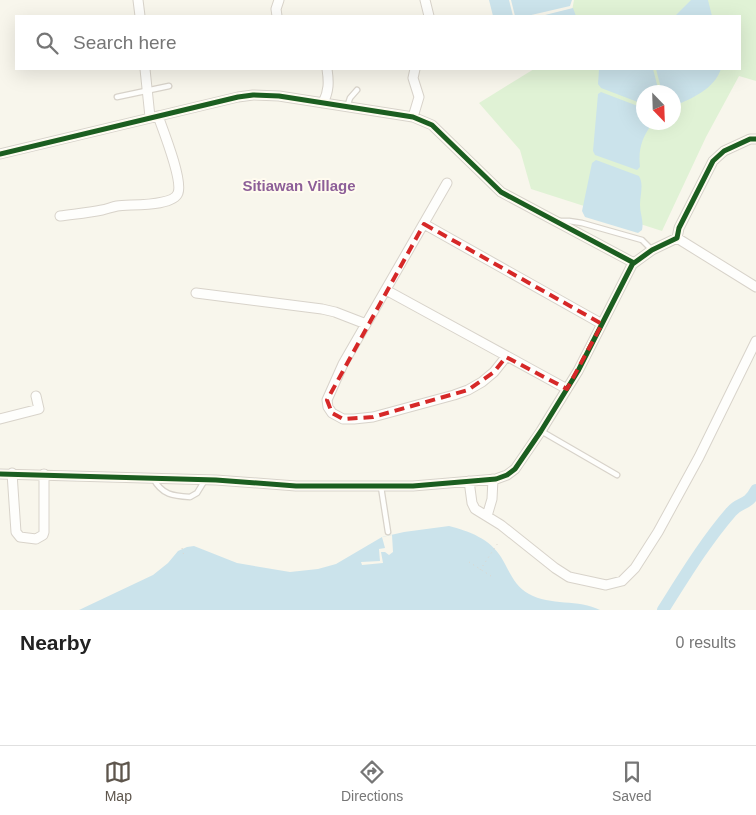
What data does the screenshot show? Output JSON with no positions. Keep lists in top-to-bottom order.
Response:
{
  "districts": ["Sitiawan Village"],
  "north": "bottom right",
  "page": {
    "search": "Search here",
    "heading": ["Nearby", "0 results"],
    "nav": ["Map", "Directions", "Saved"]
  }
}
